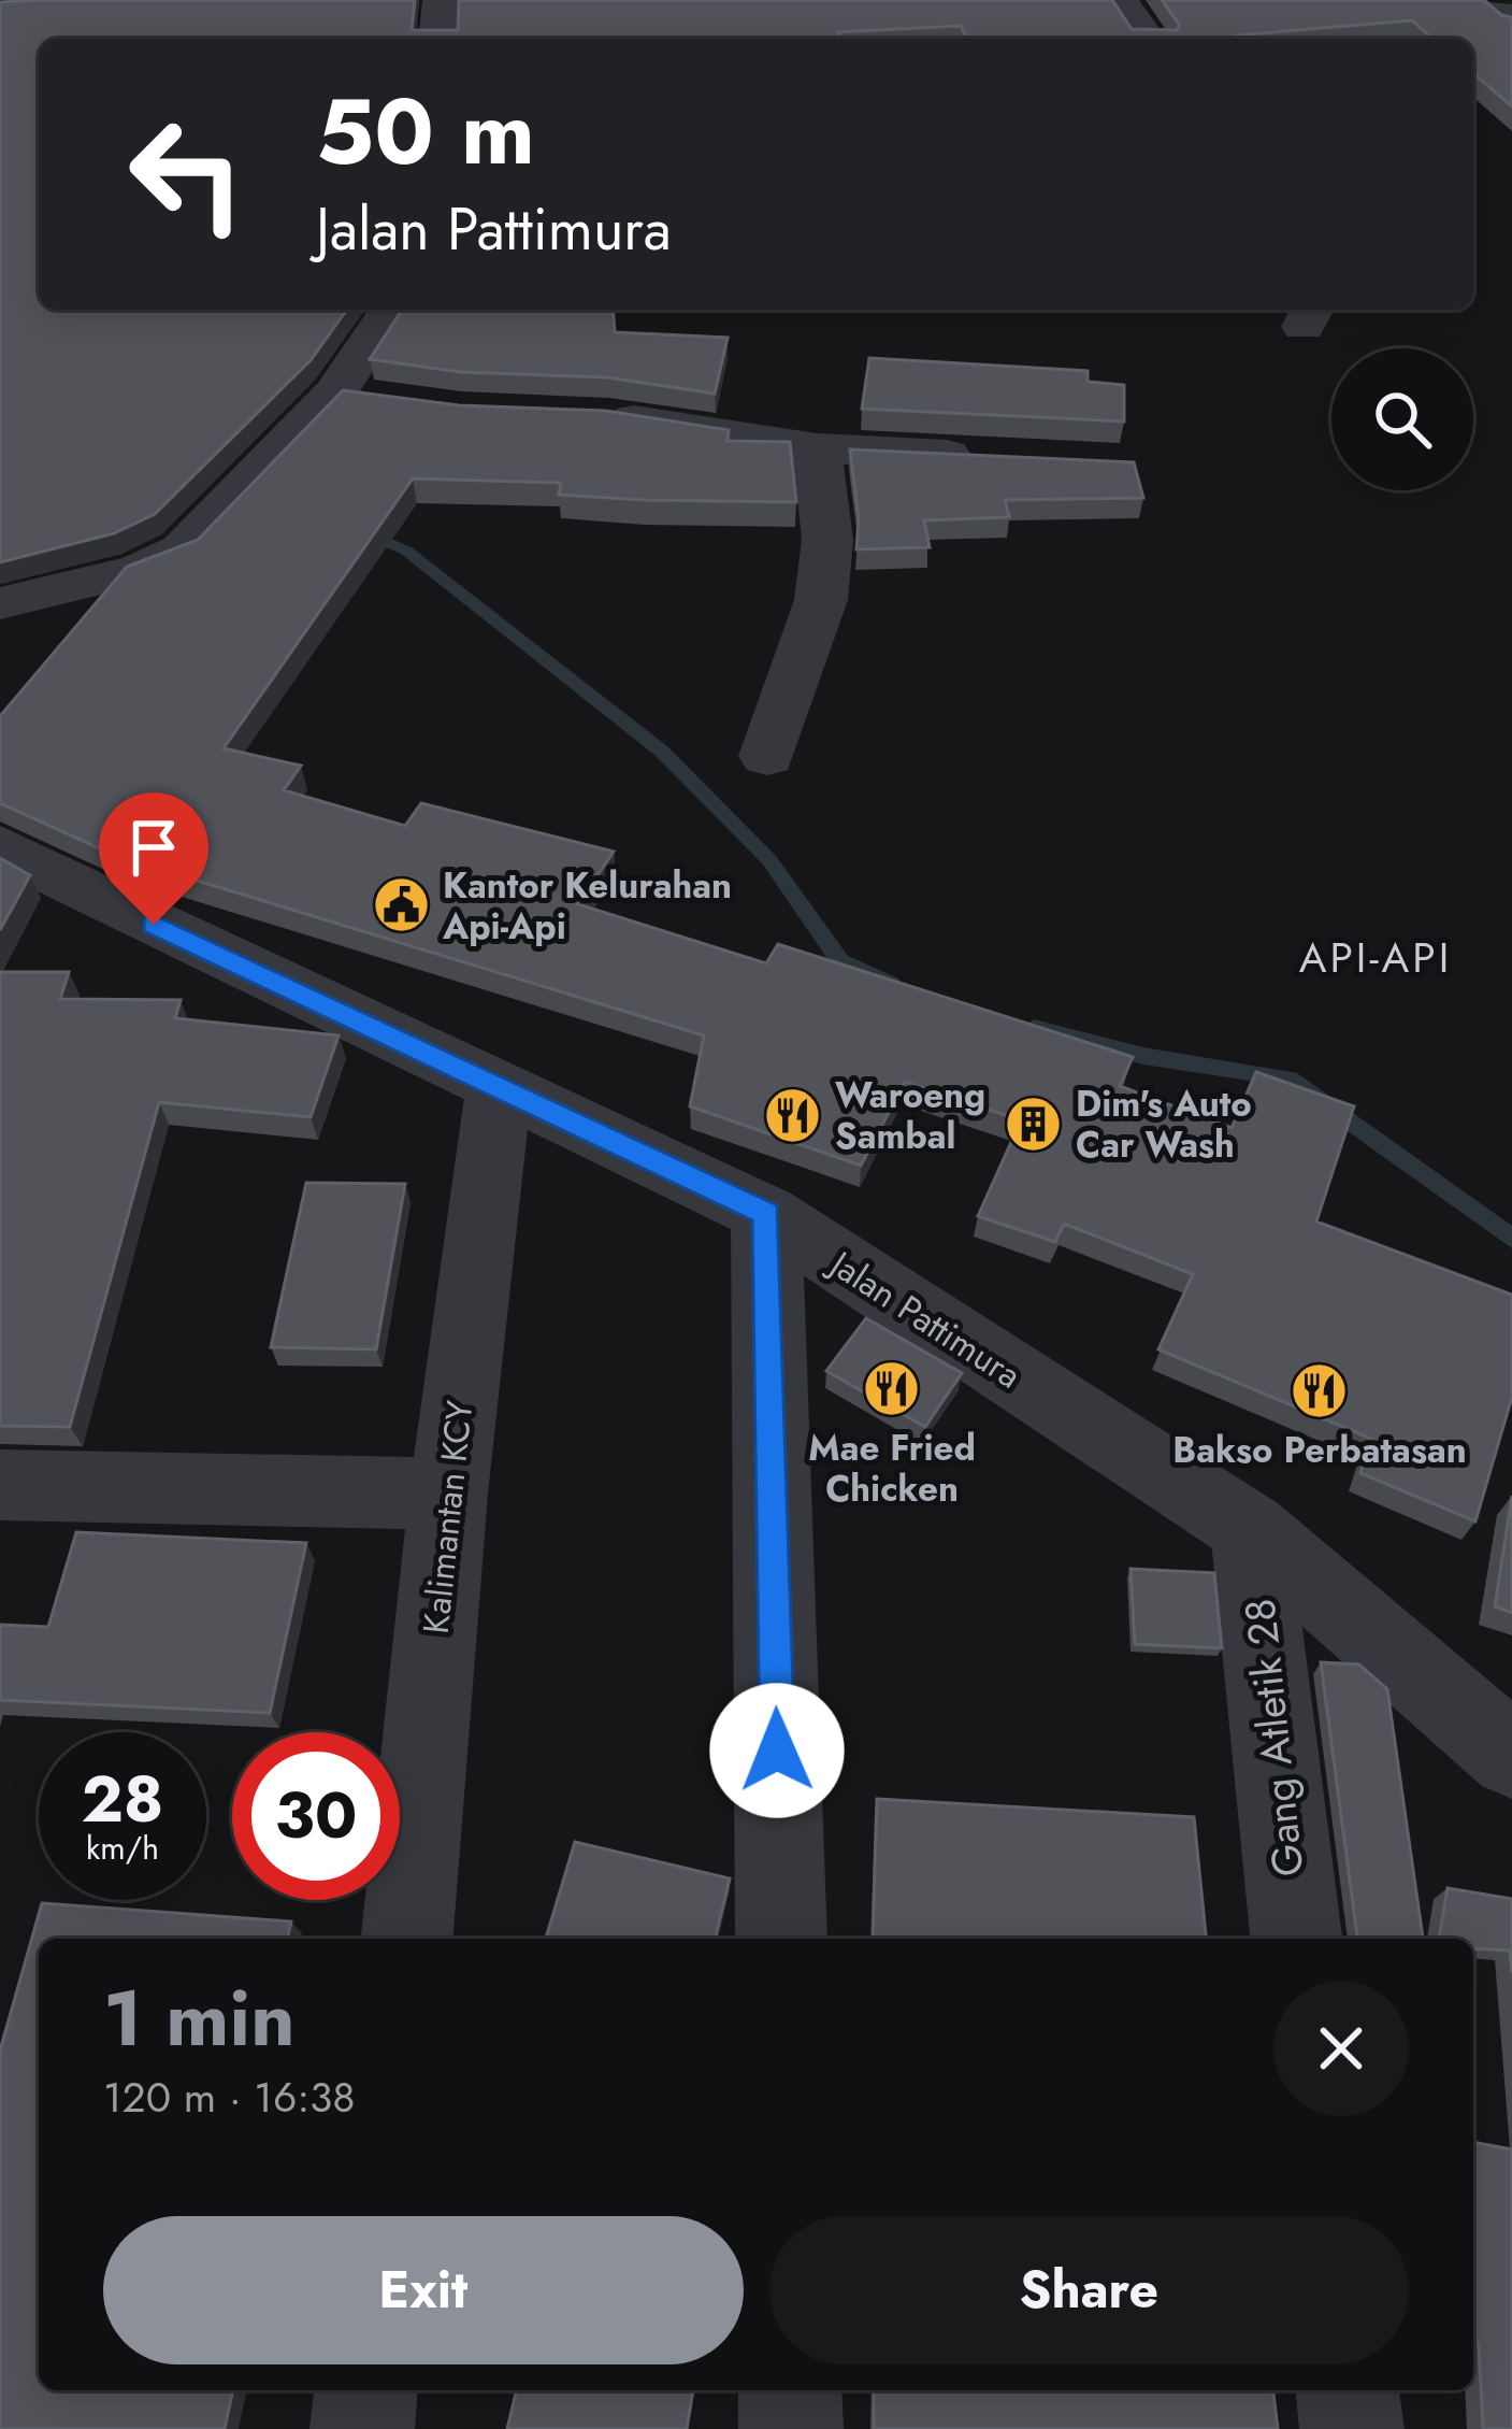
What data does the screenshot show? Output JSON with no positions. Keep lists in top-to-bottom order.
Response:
{
  "streets": {
    "street": ["Jalan Pattimura", "Kalimantan KCY", "Gang Atletik 28"]
  },
  "crossings": [
    ["Jalan Pattimura", "Kalimantan KCY"],
    ["Jalan Pattimura", "Gang Atletik 28"]
  ],
  "districts": ["API-API"],
  "places": {
    "public building": ["Kantor Kelurahan Api-Api"],
    "restaurant": ["Waroeng Sambal", "Mae Fried Chicken", "Bakso Perbatasan"],
    "building": ["Dim's Auto Car Wash"]
  },
  "page": {
    "turn": ["50 m", "Jalan Pattimura"],
    "speed": "28 km/h",
    "limit": "30",
    "heading": ["1 min", "120 m · 16:38"],
    "buttons": ["Exit", "Share"]
  }
}
